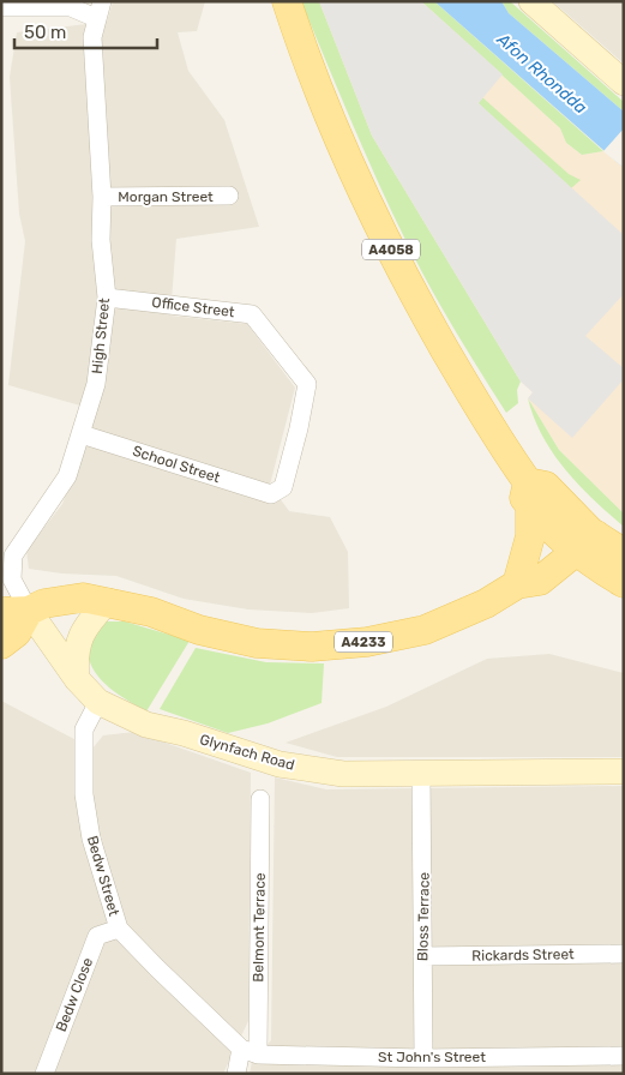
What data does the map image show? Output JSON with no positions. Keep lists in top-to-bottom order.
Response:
{
  "streets": {
    "main road": ["A4058", "A4233"],
    "street": [
      "Morgan Street",
      "Office Street",
      "High Street",
      "School Street",
      "Glynfach Road",
      "Bedw Street",
      "Bloss Terrace",
      "Belmont Terrace",
      "Rickards Street",
      "Bedw Close",
      "St John's Street"
    ]
  },
  "crossings": [
    ["Morgan Street", "High Street"],
    ["A4058", "A4233"],
    ["Office Street", "High Street"],
    ["Office Street", "School Street"],
    ["High Street", "School Street"],
    ["High Street", "A4233"],
    ["High Street", "Glynfach Road"],
    ["A4233", "Glynfach Road"],
    ["Glynfach Road", "Bedw Street"],
    ["Glynfach Road", "Bloss Terrace"],
    ["Bedw Street", "Belmont Terrace"],
    ["Bedw Street", "Bedw Close"],
    ["Bedw Street", "St John's Street"],
    ["Bloss Terrace", "Rickards Street"],
    ["Bloss Terrace", "St John's Street"],
    ["Belmont Terrace", "St John's Street"]
  ],
  "water": ["Afon Rhondda"],
  "scale_bar": "50 m"
}
